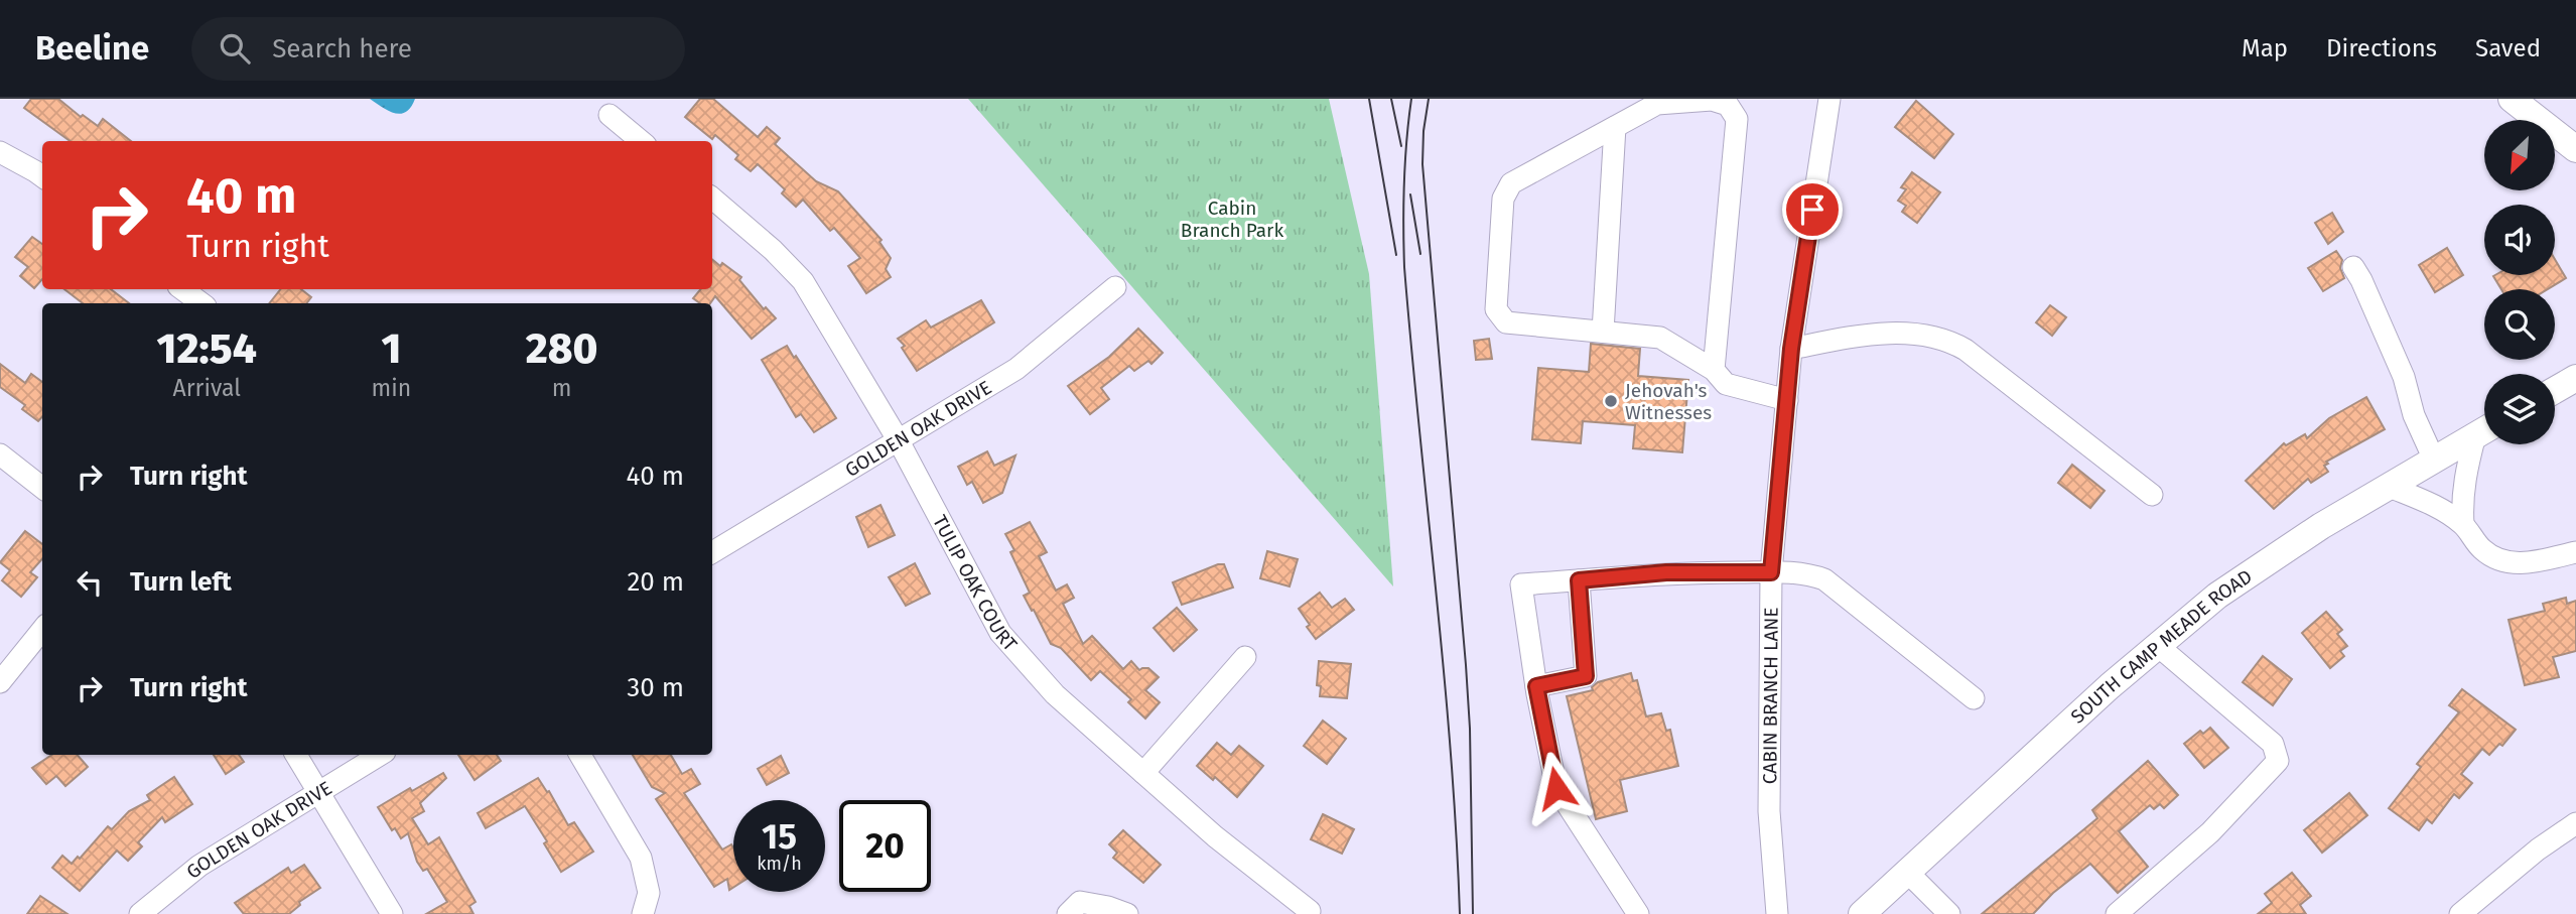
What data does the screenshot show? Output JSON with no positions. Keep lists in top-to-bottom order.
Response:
{
  "streets": {
    "main road": ["SOUTH CAMP MEADE ROAD"],
    "street": ["GOLDEN OAK DRIVE", "TULIP OAK COURT", "CABIN BRANCH LANE"]
  },
  "crossings": [
    ["GOLDEN OAK DRIVE", "TULIP OAK COURT"]
  ],
  "parks": ["Cabin Branch Park"],
  "places": ["Jehovah's Witnesses"],
  "north": "bottom left",
  "page": {
    "header": "Beeline",
    "search": "Search here",
    "nav": ["Map", "Directions", "Saved"],
    "turn": ["40 m", "Turn right"],
    "eta": [
      "12:54",
      "Arrival",
      "1",
      "min",
      "280",
      "m"
    ],
    "list": [
      {
        "name": "Turn right",
        "value": "40 m"
      },
      {
        "name": "Turn left",
        "value": "20 m"
      },
      {
        "name": "Turn right",
        "value": "30 m"
      }
    ],
    "speed": "15 km/h",
    "limit": "20"
  }
}
